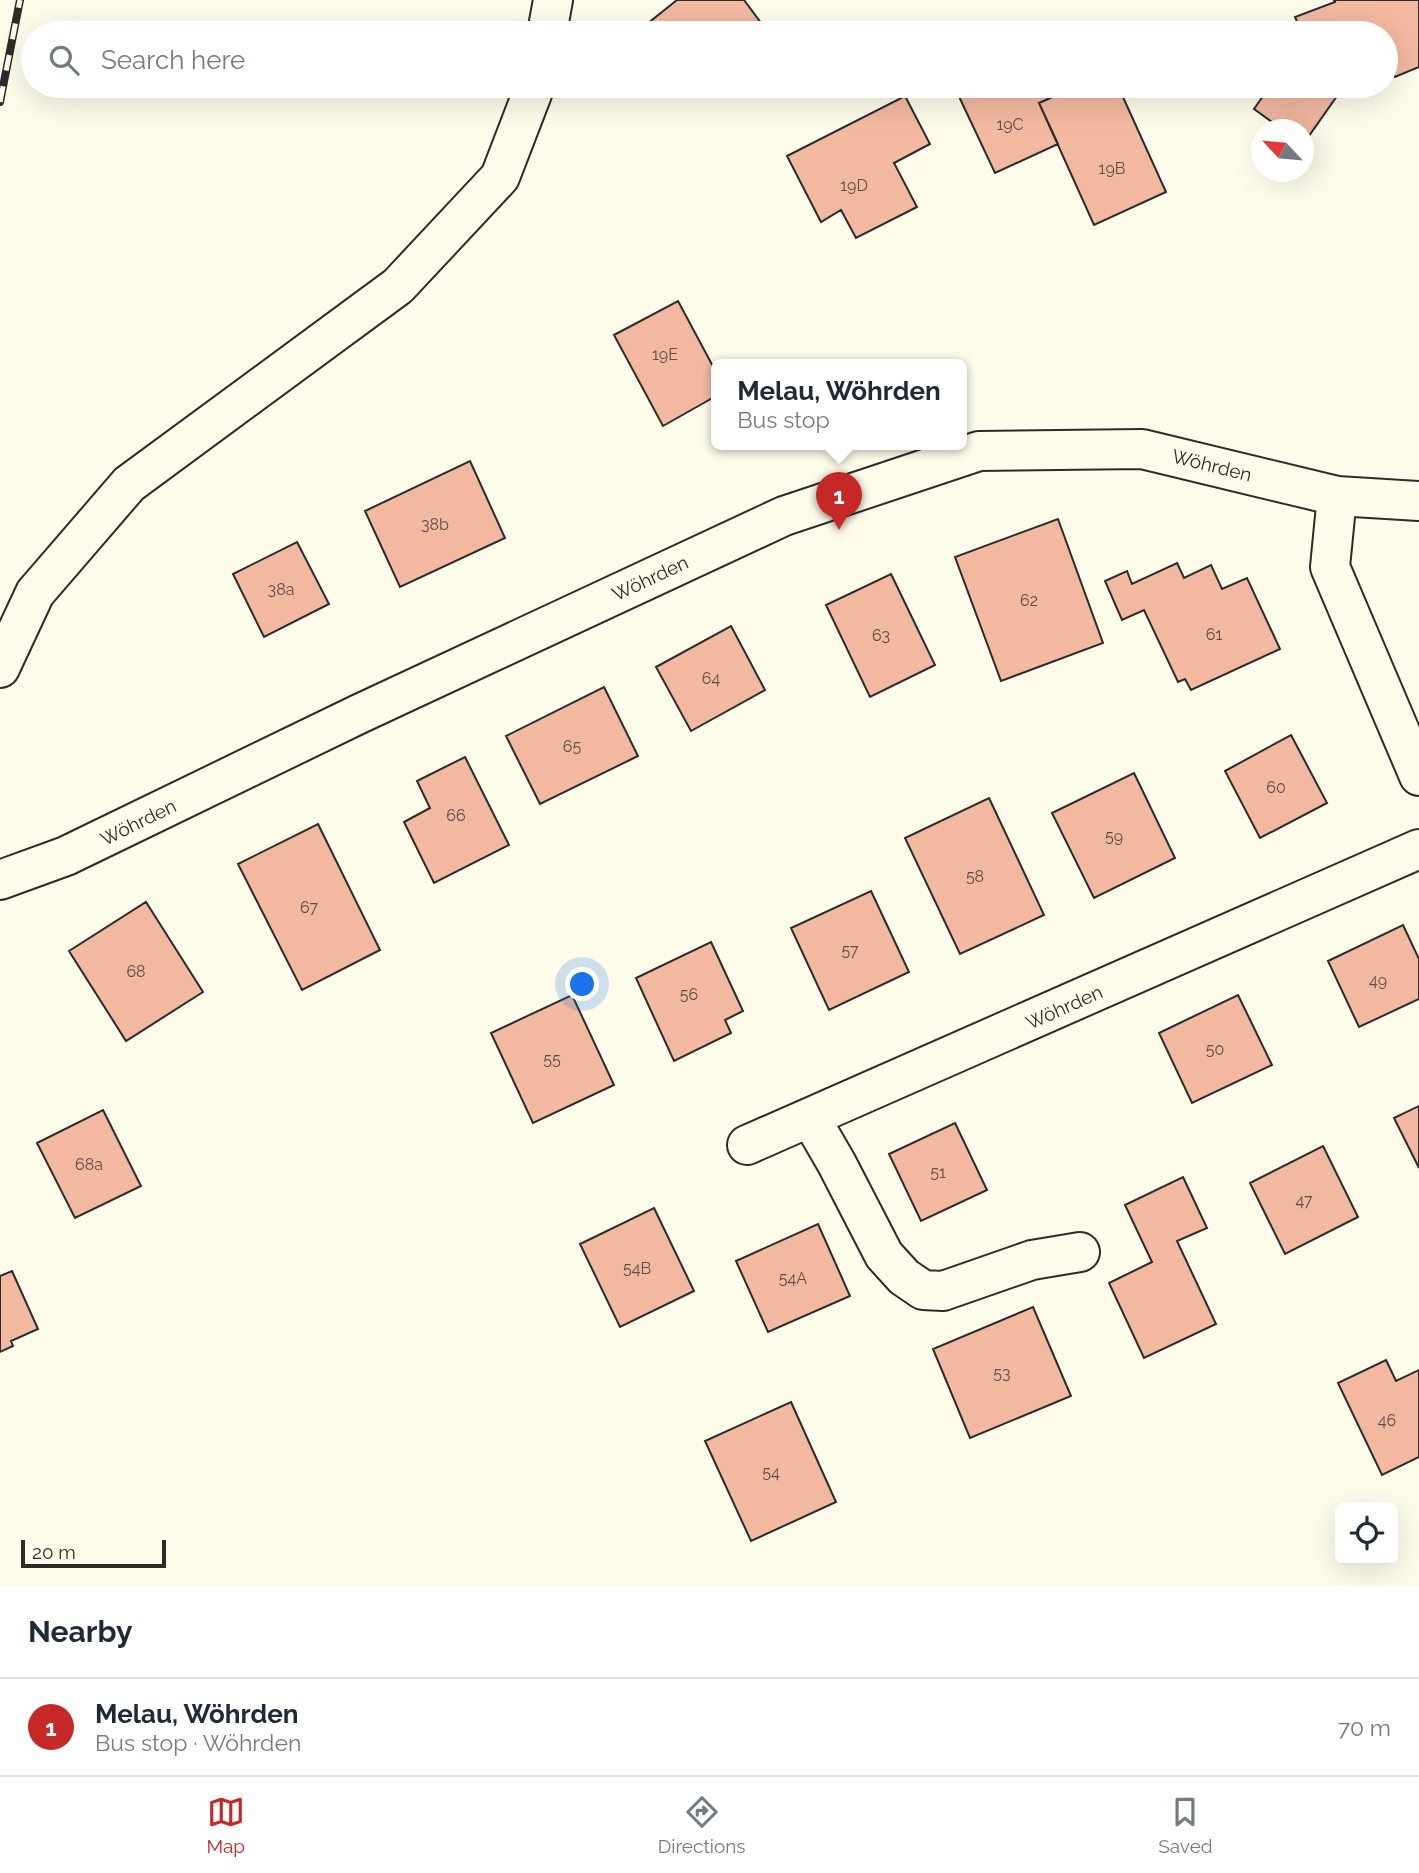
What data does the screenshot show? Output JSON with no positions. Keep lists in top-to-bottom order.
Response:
{
  "streets": {
    "street": ["Wöhrden"]
  },
  "house_numbers": [
    "19C",
    "19B",
    "19D",
    "19E",
    "38b",
    "38a",
    "62",
    "61",
    "63",
    "64",
    "65",
    "60",
    "66",
    "59",
    "58",
    "67",
    "57",
    "68",
    "49",
    "56",
    "50",
    "55",
    "68a",
    "51",
    "47",
    "54B",
    "54A",
    "53",
    "46",
    "54"
  ],
  "scale_bar": "20 m",
  "north": "top left",
  "page": {
    "search": "Search here",
    "popup": ["Melau, Wöhrden", "Bus stop"],
    "pins": "1",
    "scale": "20 m",
    "heading": "Nearby",
    "list": [
      {
        "mark": "1",
        "name": "Melau, Wöhrden",
        "note": "Bus stop · Wöhrden",
        "value": "70 m"
      }
    ],
    "nav": ["Map", "Directions", "Saved"]
  }
}
